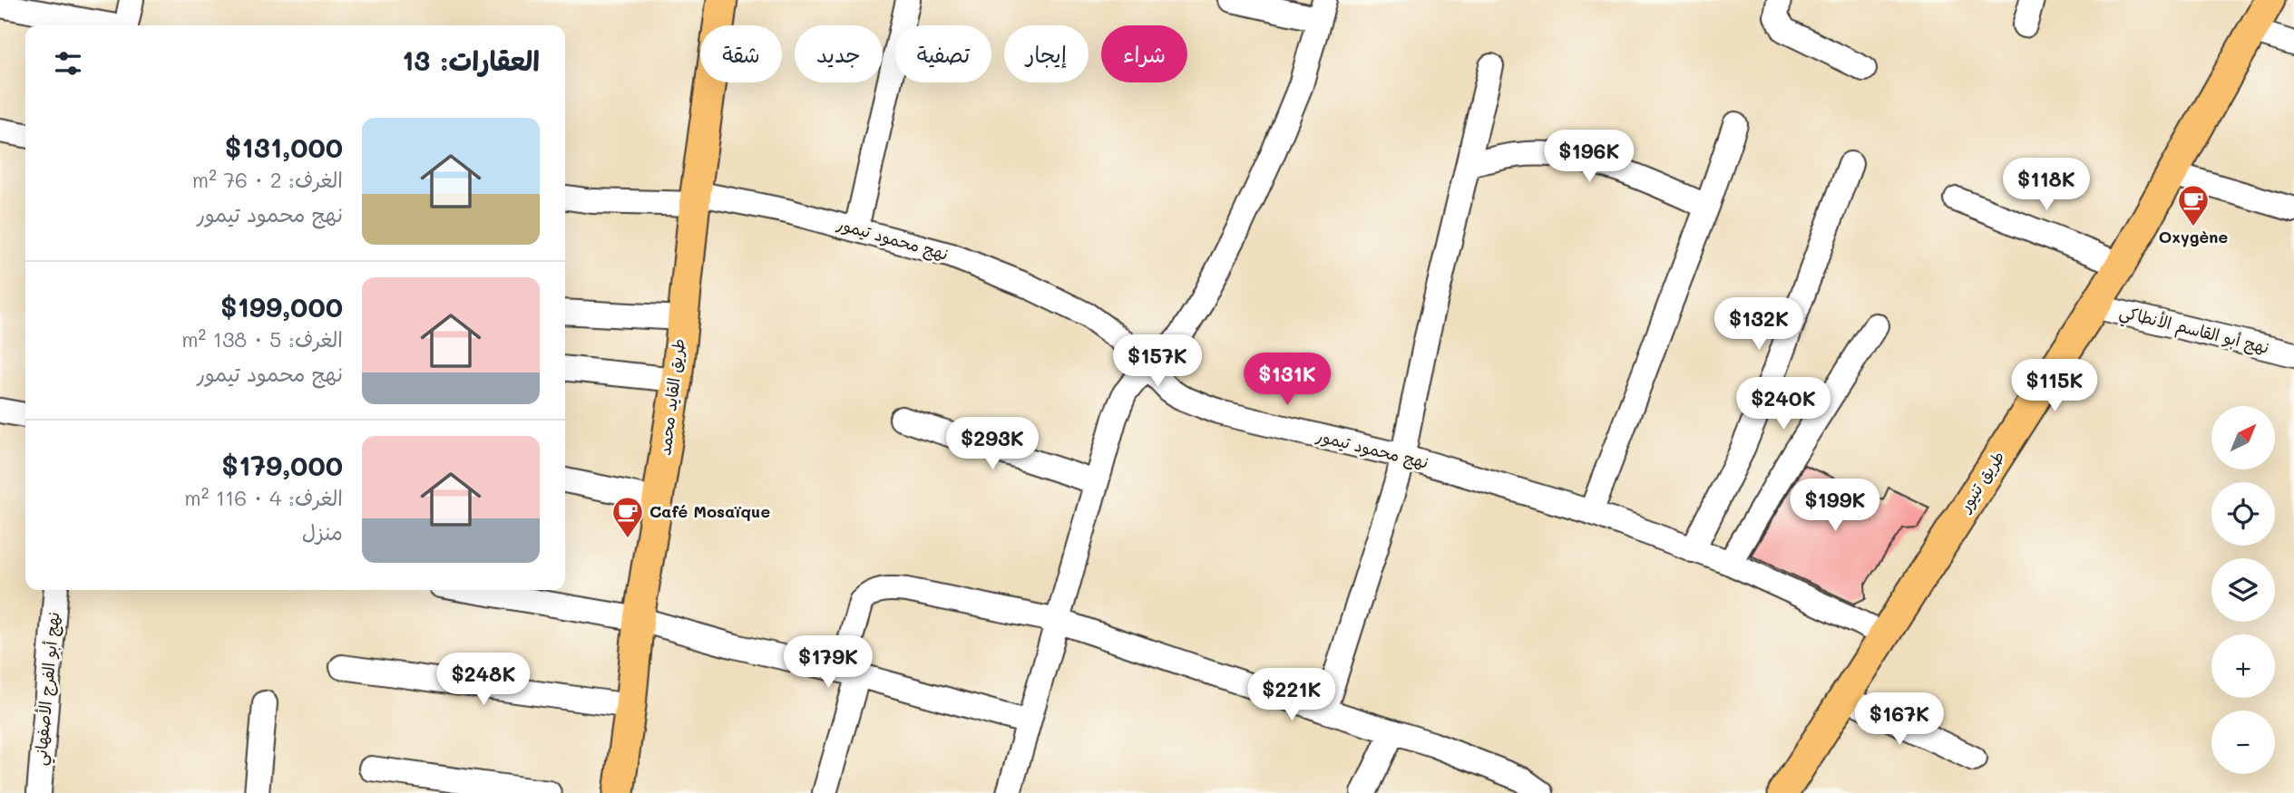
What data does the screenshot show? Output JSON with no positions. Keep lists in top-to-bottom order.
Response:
{
  "streets": {
    "main road": ["طريق القايد محمد", "طريق تنيور"],
    "street": ["نهج محمود تيمور", "نهج أبو القاسم الأنطاكي", "نهج أبو الفرج الأصفهاني"]
  },
  "crossings": [
    ["نهج محمود تيمور", "طريق القايد محمد"],
    ["نهج محمود تيمور", "طريق تنيور"],
    ["نهج أبو القاسم الأنطاكي", "طريق تنيور"]
  ],
  "places": {
    "cafe": ["Oxygène", "Café Mosaïque"]
  },
  "north": "top right",
  "page": {
    "chip": [
      "شراء",
      "إيجار",
      "تصفية",
      "جديد",
      "شقة"
    ],
    "heading": "العقارات: 13",
    "list": [
      {
        "name": "$131,000",
        "note": "الغرف: 2 · 76 m² · نهج محمود تيمور"
      },
      {
        "name": "$199,000",
        "note": "الغرف: 5 · 138 m² · نهج محمود تيمور"
      },
      {
        "name": "$179,000",
        "note": "الغرف: 4 · 116 m² · منزل"
      }
    ],
    "price": [
      "$196K",
      "$118K",
      "$132K",
      "$157K",
      "$131K",
      "$115K",
      "$240K",
      "$293K",
      "$199K",
      "$179K",
      "$248K",
      "$221K",
      "$167K"
    ],
    "map_buttons": ["+", "−"]
  }
}
